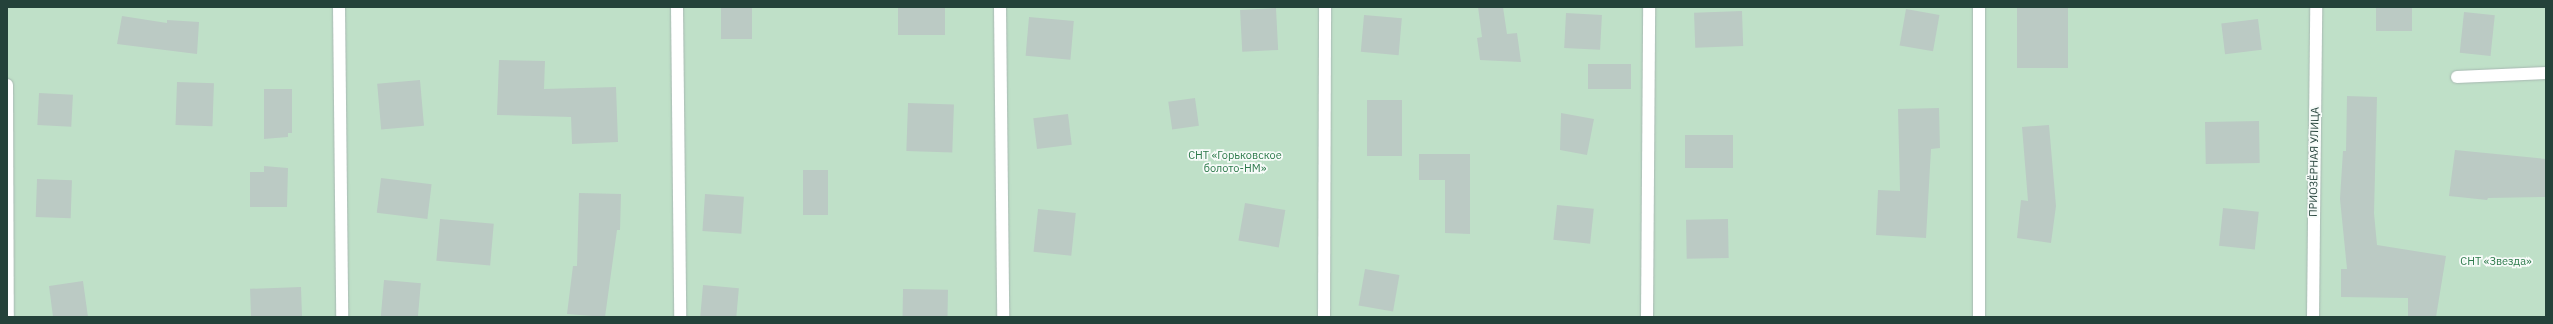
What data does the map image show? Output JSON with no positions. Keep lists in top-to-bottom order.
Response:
{
  "streets": {
    "street": ["ПРИОЗЁРНАЯ УЛИЦА"]
  },
  "parks": ["СНТ «Горьковское болото-НМ»", "СНТ «Звезда»"]
}
